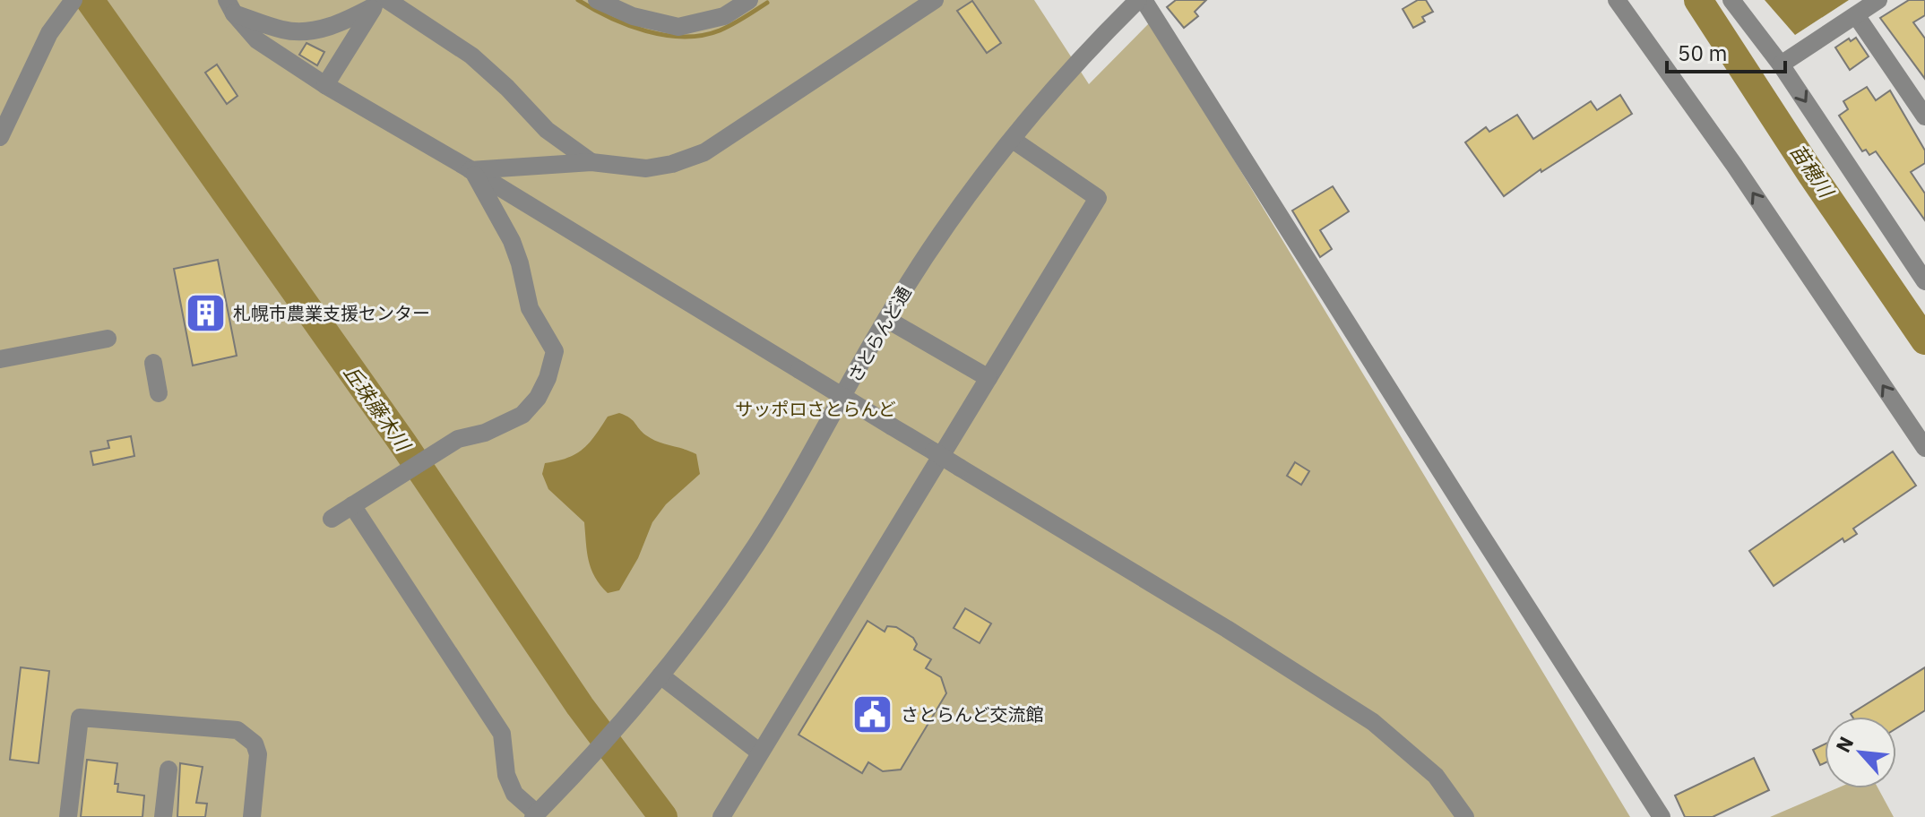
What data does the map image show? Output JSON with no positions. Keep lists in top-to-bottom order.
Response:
{
  "streets": {
    "street": ["さとらんど通"]
  },
  "water": ["苗穂川", "丘珠藤木川"],
  "parks": ["サッポロさとらんど"],
  "places": {
    "building": ["札幌市農業支援センター"],
    "public building": ["さとらんど交流館"]
  },
  "scale_bar": "50 m",
  "north": "top left"
}
